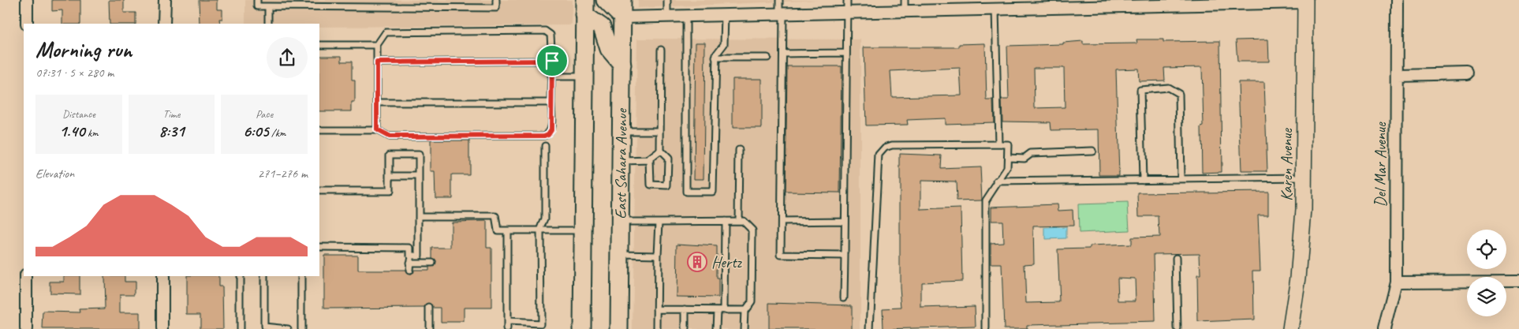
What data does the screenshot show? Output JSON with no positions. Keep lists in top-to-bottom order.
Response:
{
  "streets": {
    "main road": ["East Sahara Avenue"],
    "street": ["Karen Avenue", "Del Mar Avenue"]
  },
  "places": {
    "building": ["Hertz"]
  },
  "page": {
    "heading": ["Morning run", "07:31 · 5 × 280 m"],
    "stats": [
      ["Distance", "1.40 km"],
      ["Time", "8:31"],
      ["Pace", "6:05 /km"]
    ],
    "chart": ["Elevation", "271–276 m"]
  }
}
